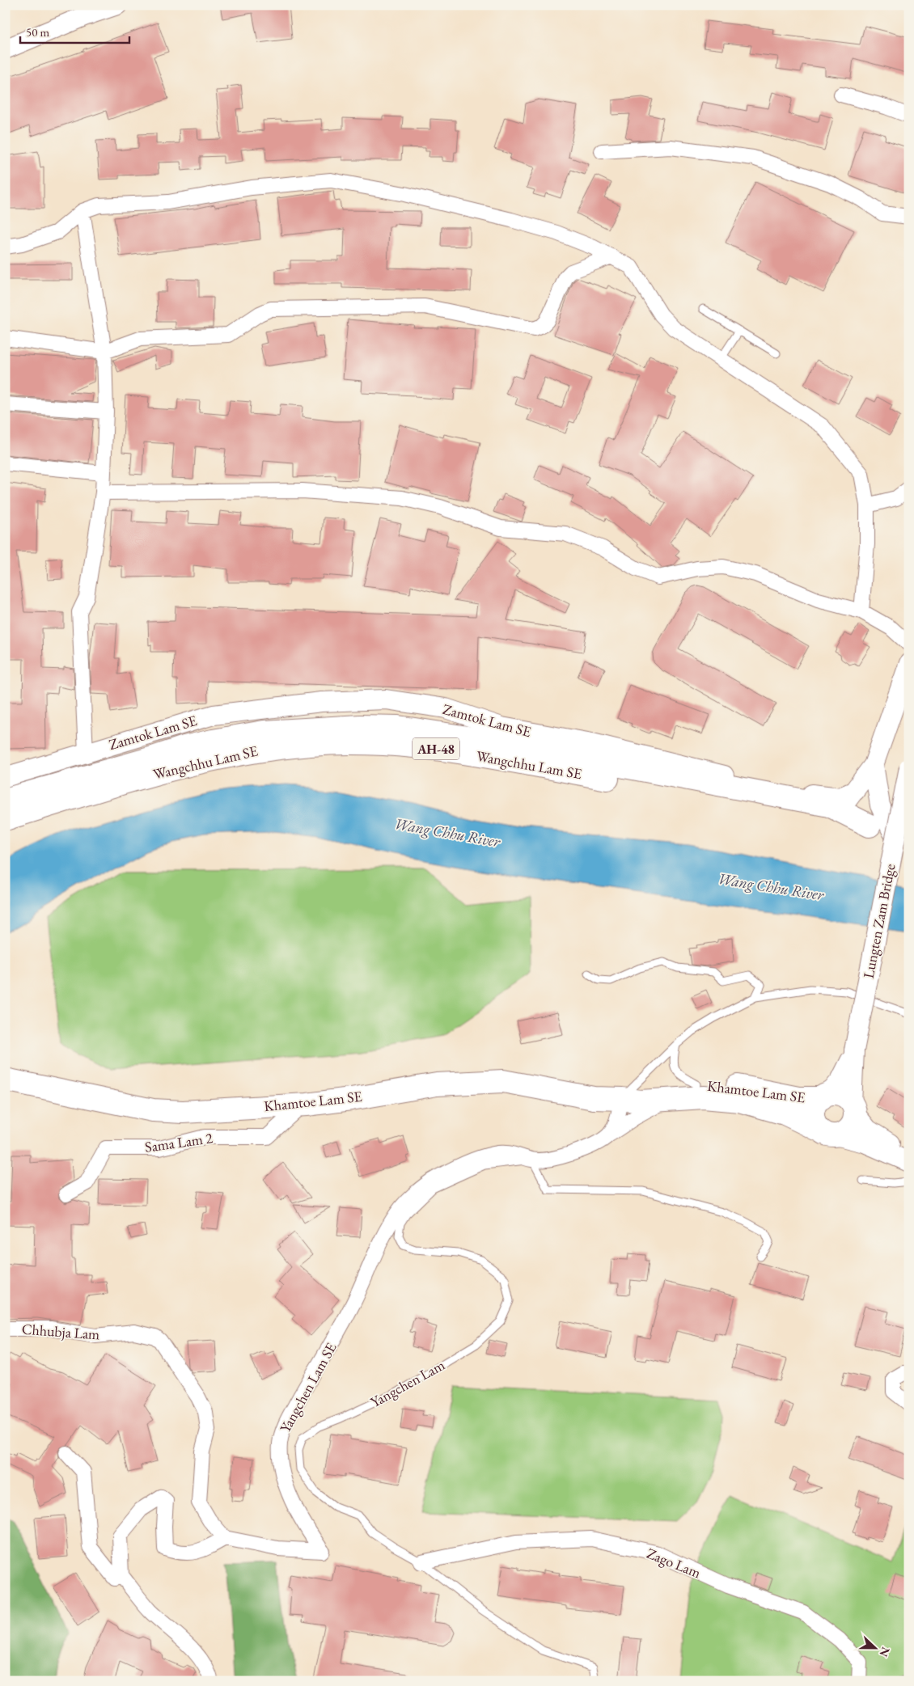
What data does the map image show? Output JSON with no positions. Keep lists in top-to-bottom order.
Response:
{
  "streets": {
    "main road": [
      "Zamtok Lam SE",
      "AH-48",
      "Wangchhu Lam SE",
      "Lungten Zam Bridge",
      "Khamtoe Lam SE"
    ],
    "street": [
      "Sama Lam 2",
      "Chhubja Lam",
      "Yangchen Lam",
      "Yangchen Lam SE",
      "Zago Lam"
    ]
  },
  "crossings": [
    ["Zamtok Lam SE", "Wangchhu Lam SE"],
    ["Khamtoe Lam SE", "Sama Lam 2"],
    ["Khamtoe Lam SE", "Yangchen Lam"],
    ["Chhubja Lam", "Yangchen Lam SE"],
    ["Yangchen Lam", "Yangchen Lam SE"],
    ["Yangchen Lam", "Zago Lam"]
  ],
  "water": ["Wang Chhu River"],
  "scale_bar": "50 m",
  "north": "right"
}
